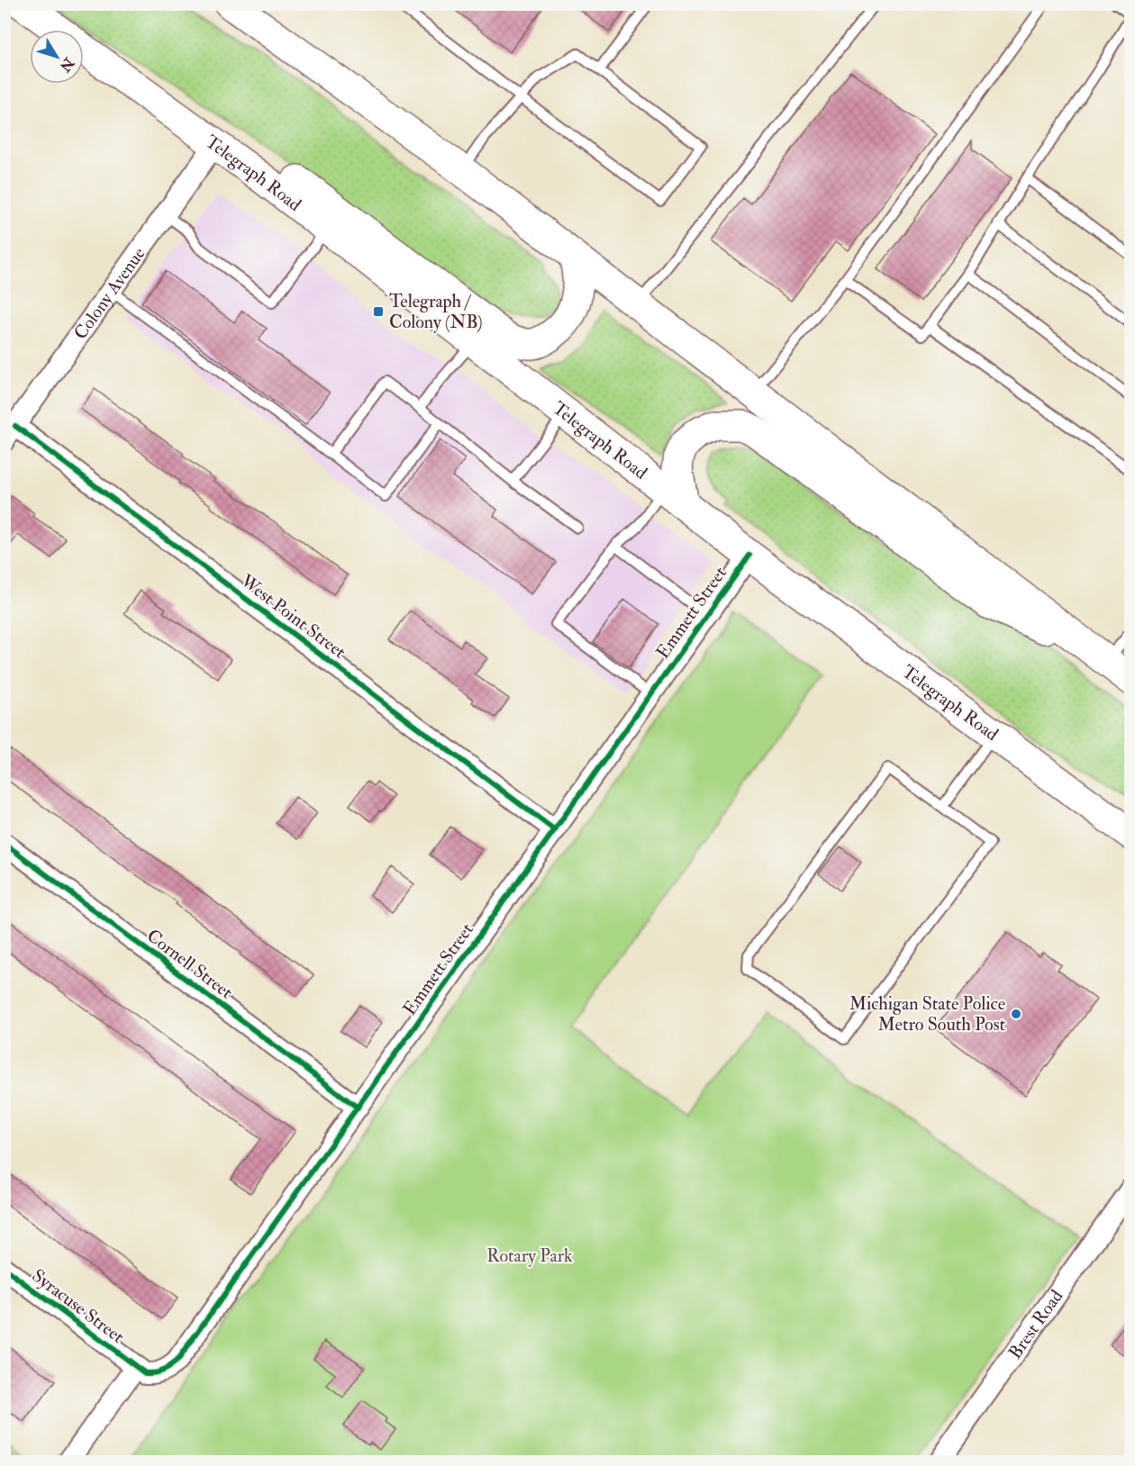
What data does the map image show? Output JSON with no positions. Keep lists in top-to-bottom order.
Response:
{
  "streets": {
    "main road": ["Telegraph Road"],
    "street": [
      "Colony Avenue",
      "Emmett Street",
      "West Point Street",
      "Cornell Street",
      "Syracuse Street",
      "Brest Road"
    ]
  },
  "crossings": [
    ["Telegraph Road", "Colony Avenue"],
    ["Telegraph Road", "Emmett Street"],
    ["Colony Avenue", "West Point Street"],
    ["Emmett Street", "West Point Street"],
    ["Emmett Street", "Cornell Street"],
    ["Emmett Street", "Syracuse Street"]
  ],
  "parks": ["Rotary Park"],
  "places": {
    "transit": ["Telegraph / Colony (NB)"],
    "other": ["Michigan State Police Metro South Post"]
  },
  "north": "bottom right"
}
